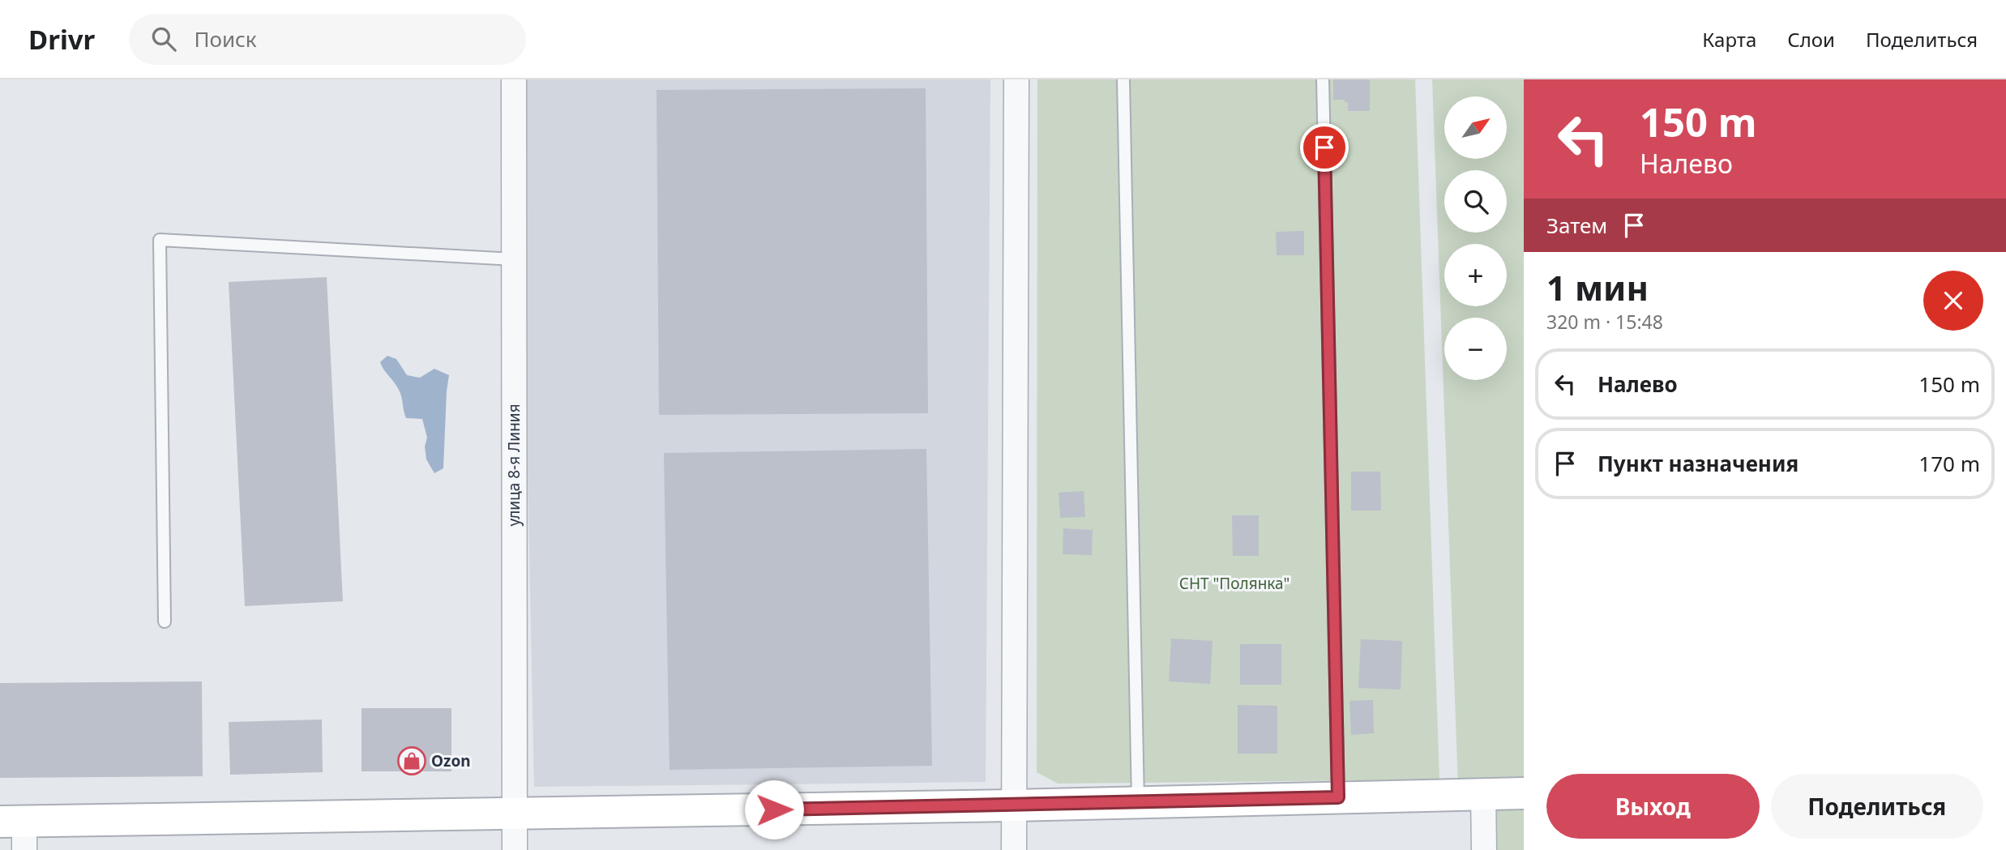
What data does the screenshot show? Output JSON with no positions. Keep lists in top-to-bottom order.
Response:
{
  "streets": {
    "street": ["улица 8-я Линия"]
  },
  "parks": ["СНТ \"Полянка\""],
  "places": {
    "shop": ["Ozon"]
  },
  "north": "top right",
  "page": {
    "header": "Drivr",
    "search": "Поиск",
    "nav": ["Карта", "Слои", "Поделиться"],
    "turn": ["150 m", "Налево"],
    "map_buttons": ["+", "−"],
    "then": "Затем",
    "heading": ["1 мин", "320 m · 15:48"],
    "list": [
      {
        "name": "Налево",
        "value": "150 m"
      },
      {
        "name": "Пункт назначения",
        "value": "170 m"
      }
    ],
    "buttons": ["Выход", "Поделиться"]
  }
}
